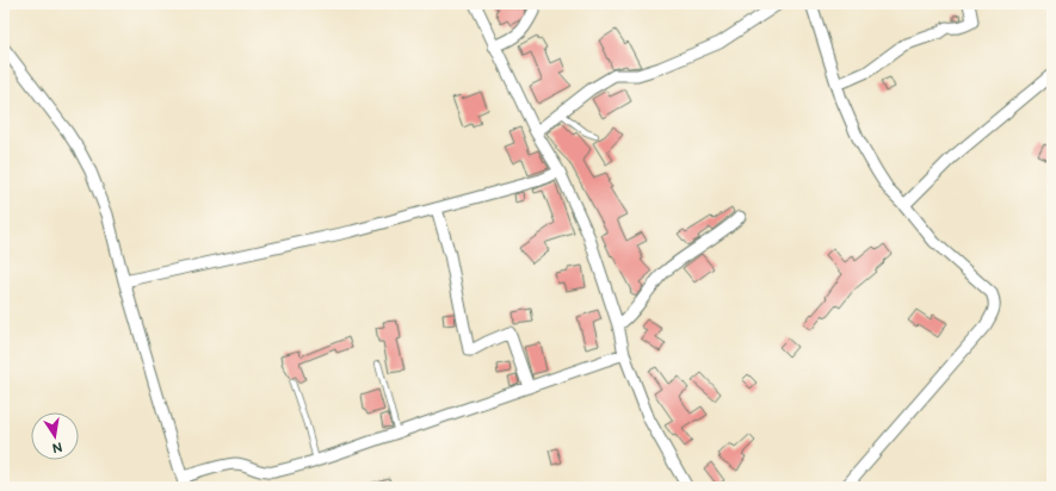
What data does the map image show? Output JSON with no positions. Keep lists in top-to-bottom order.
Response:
{
  "north": "bottom"
}
